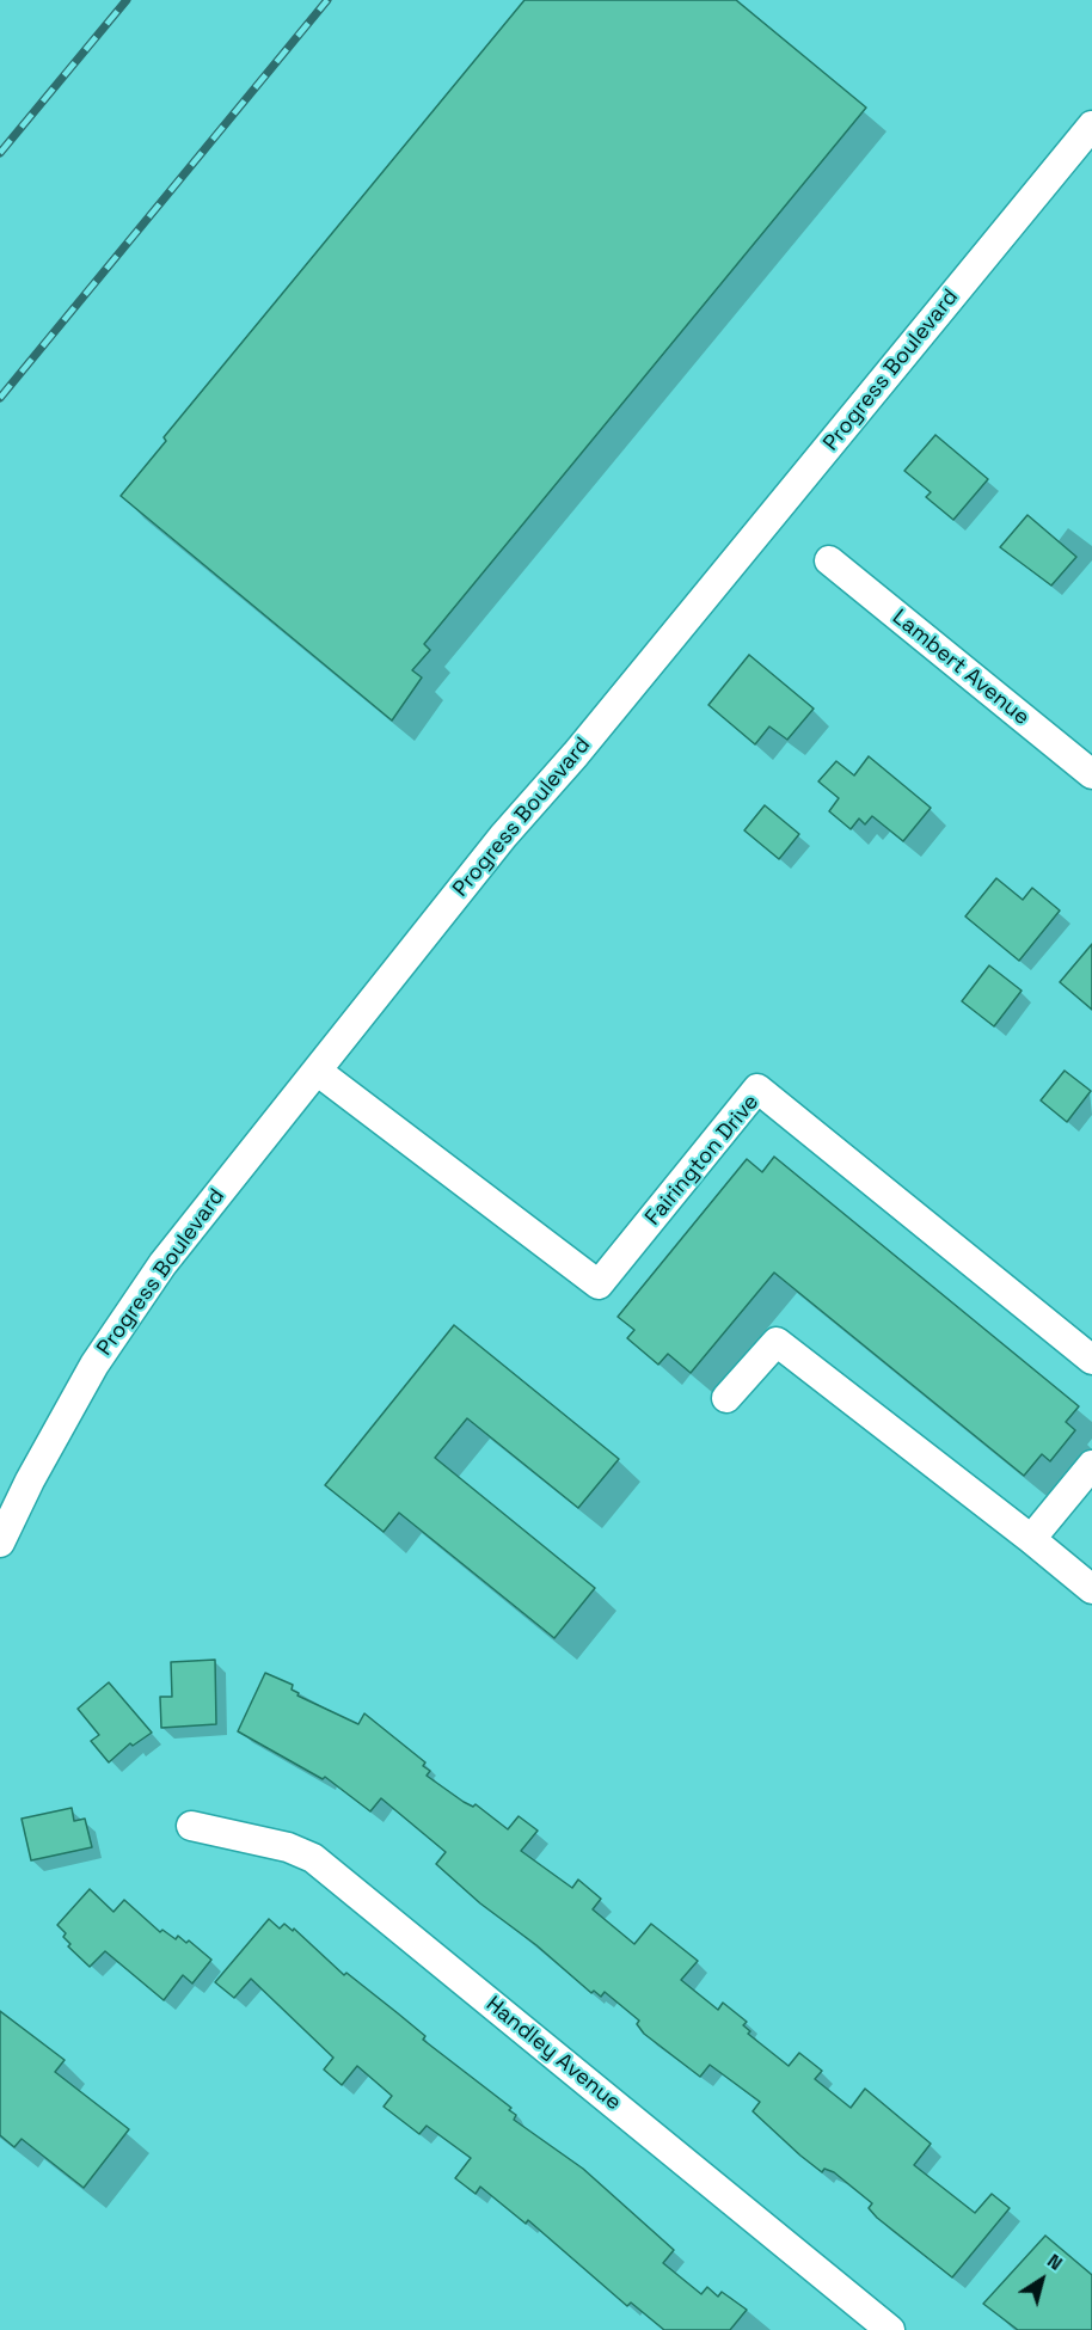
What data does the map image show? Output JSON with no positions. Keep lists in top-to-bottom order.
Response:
{
  "streets": {
    "street": [
      "Progress Boulevard",
      "Lambert Avenue",
      "Fairington Drive",
      "Handley Avenue"
    ]
  },
  "crossings": [
    ["Progress Boulevard", "Fairington Drive"]
  ],
  "north": "top right"
}
